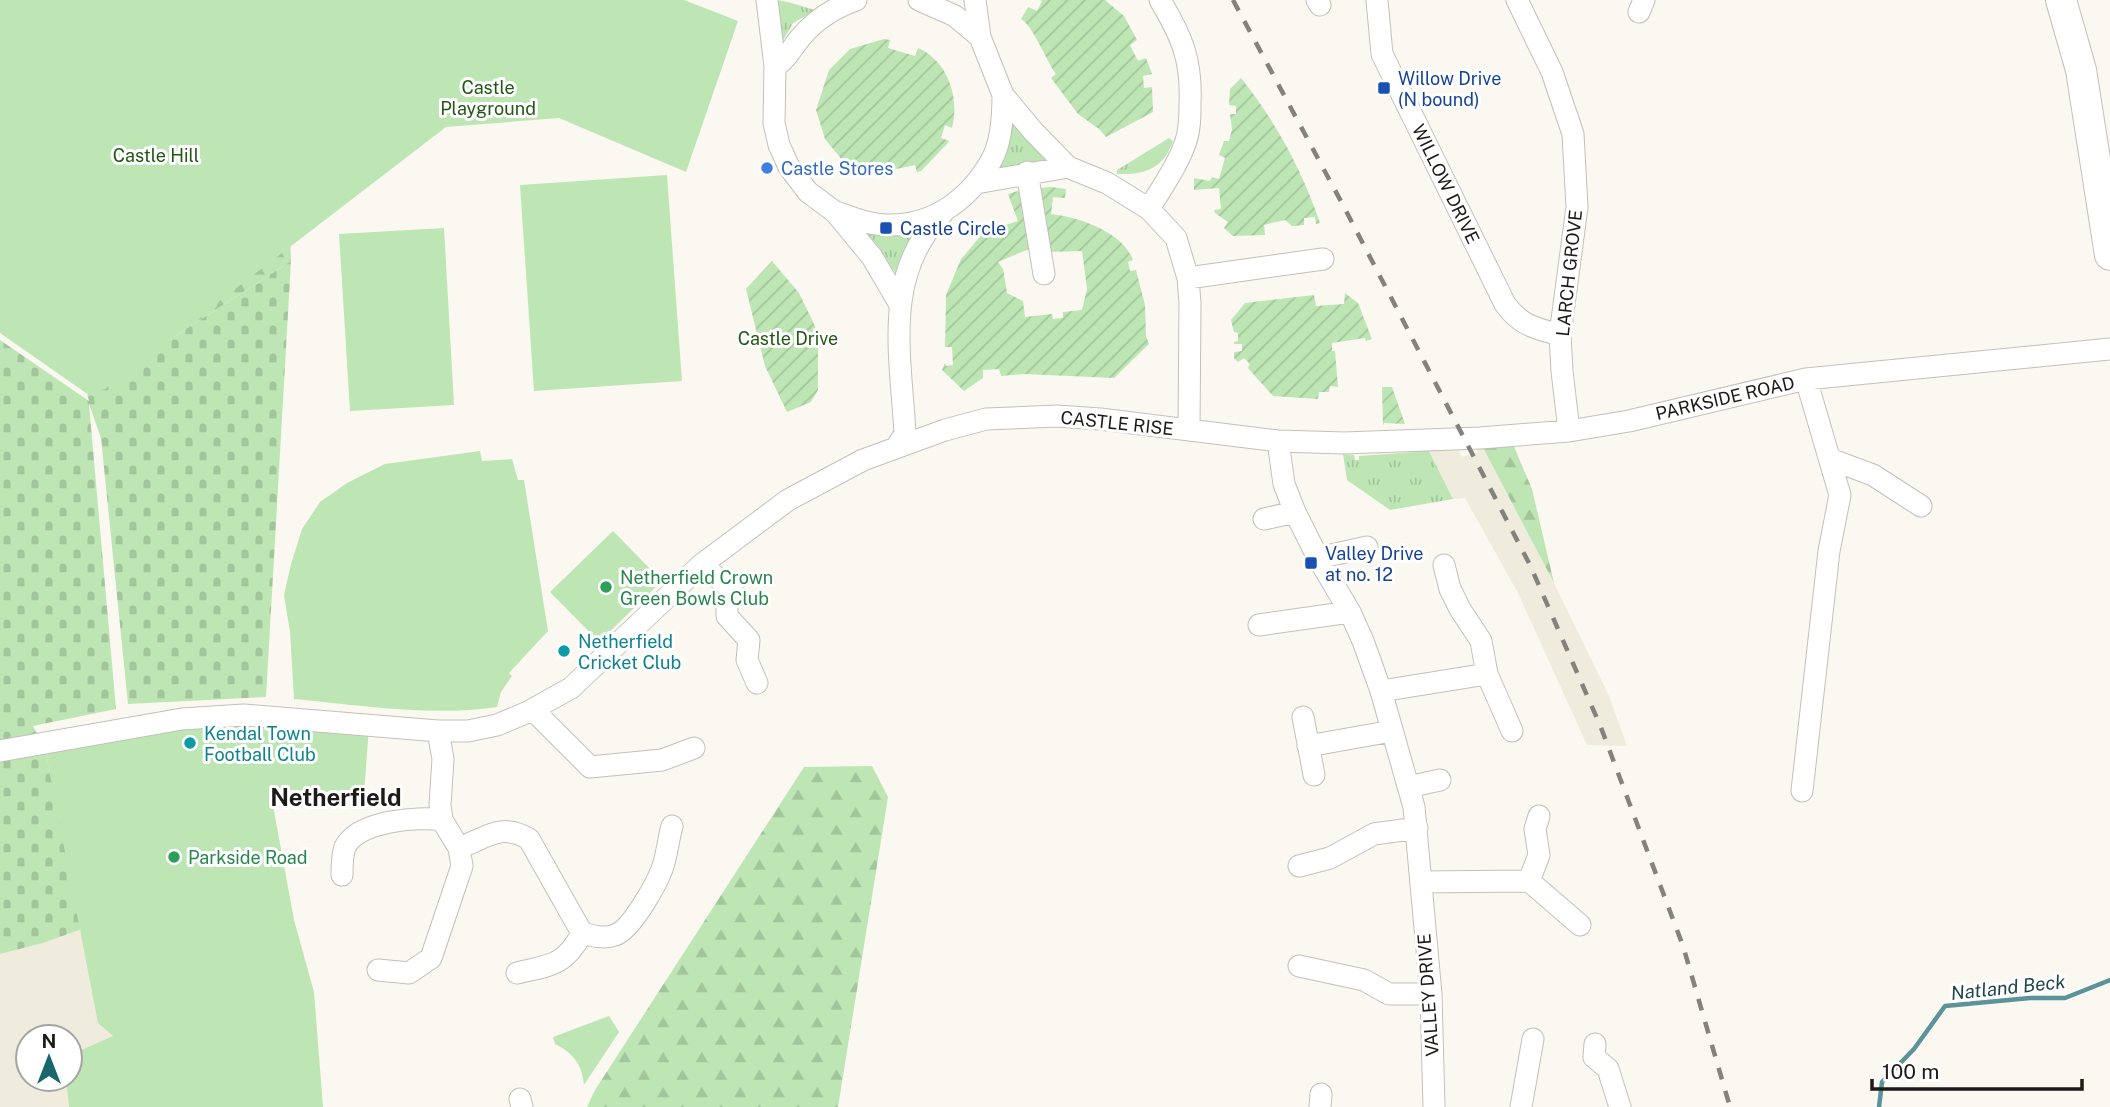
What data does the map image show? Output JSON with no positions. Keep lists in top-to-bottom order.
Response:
{
  "streets": {
    "street": [
      "WILLOW DRIVE",
      "LARCH GROVE",
      "PARKSIDE ROAD",
      "CASTLE RISE",
      "VALLEY DRIVE"
    ]
  },
  "crossings": [
    ["WILLOW DRIVE", "LARCH GROVE"],
    ["LARCH GROVE", "PARKSIDE ROAD"],
    ["PARKSIDE ROAD", "CASTLE RISE"],
    ["CASTLE RISE", "VALLEY DRIVE"]
  ],
  "districts": ["Netherfield"],
  "water": ["Natland Beck"],
  "parks": ["Castle Playground", "Castle Hill", "Castle Drive"],
  "places": {
    "transit": ["Willow Drive (N bound)", "Castle Circle", "Valley Drive at no. 12"],
    "other": [
      "Castle Stores",
      "Netherfield Crown Green Bowls Club",
      "Netherfield Cricket Club",
      "Kendal Town Football Club",
      "Parkside Road"
    ]
  },
  "scale_bar": "100 m",
  "north": "top"
}
